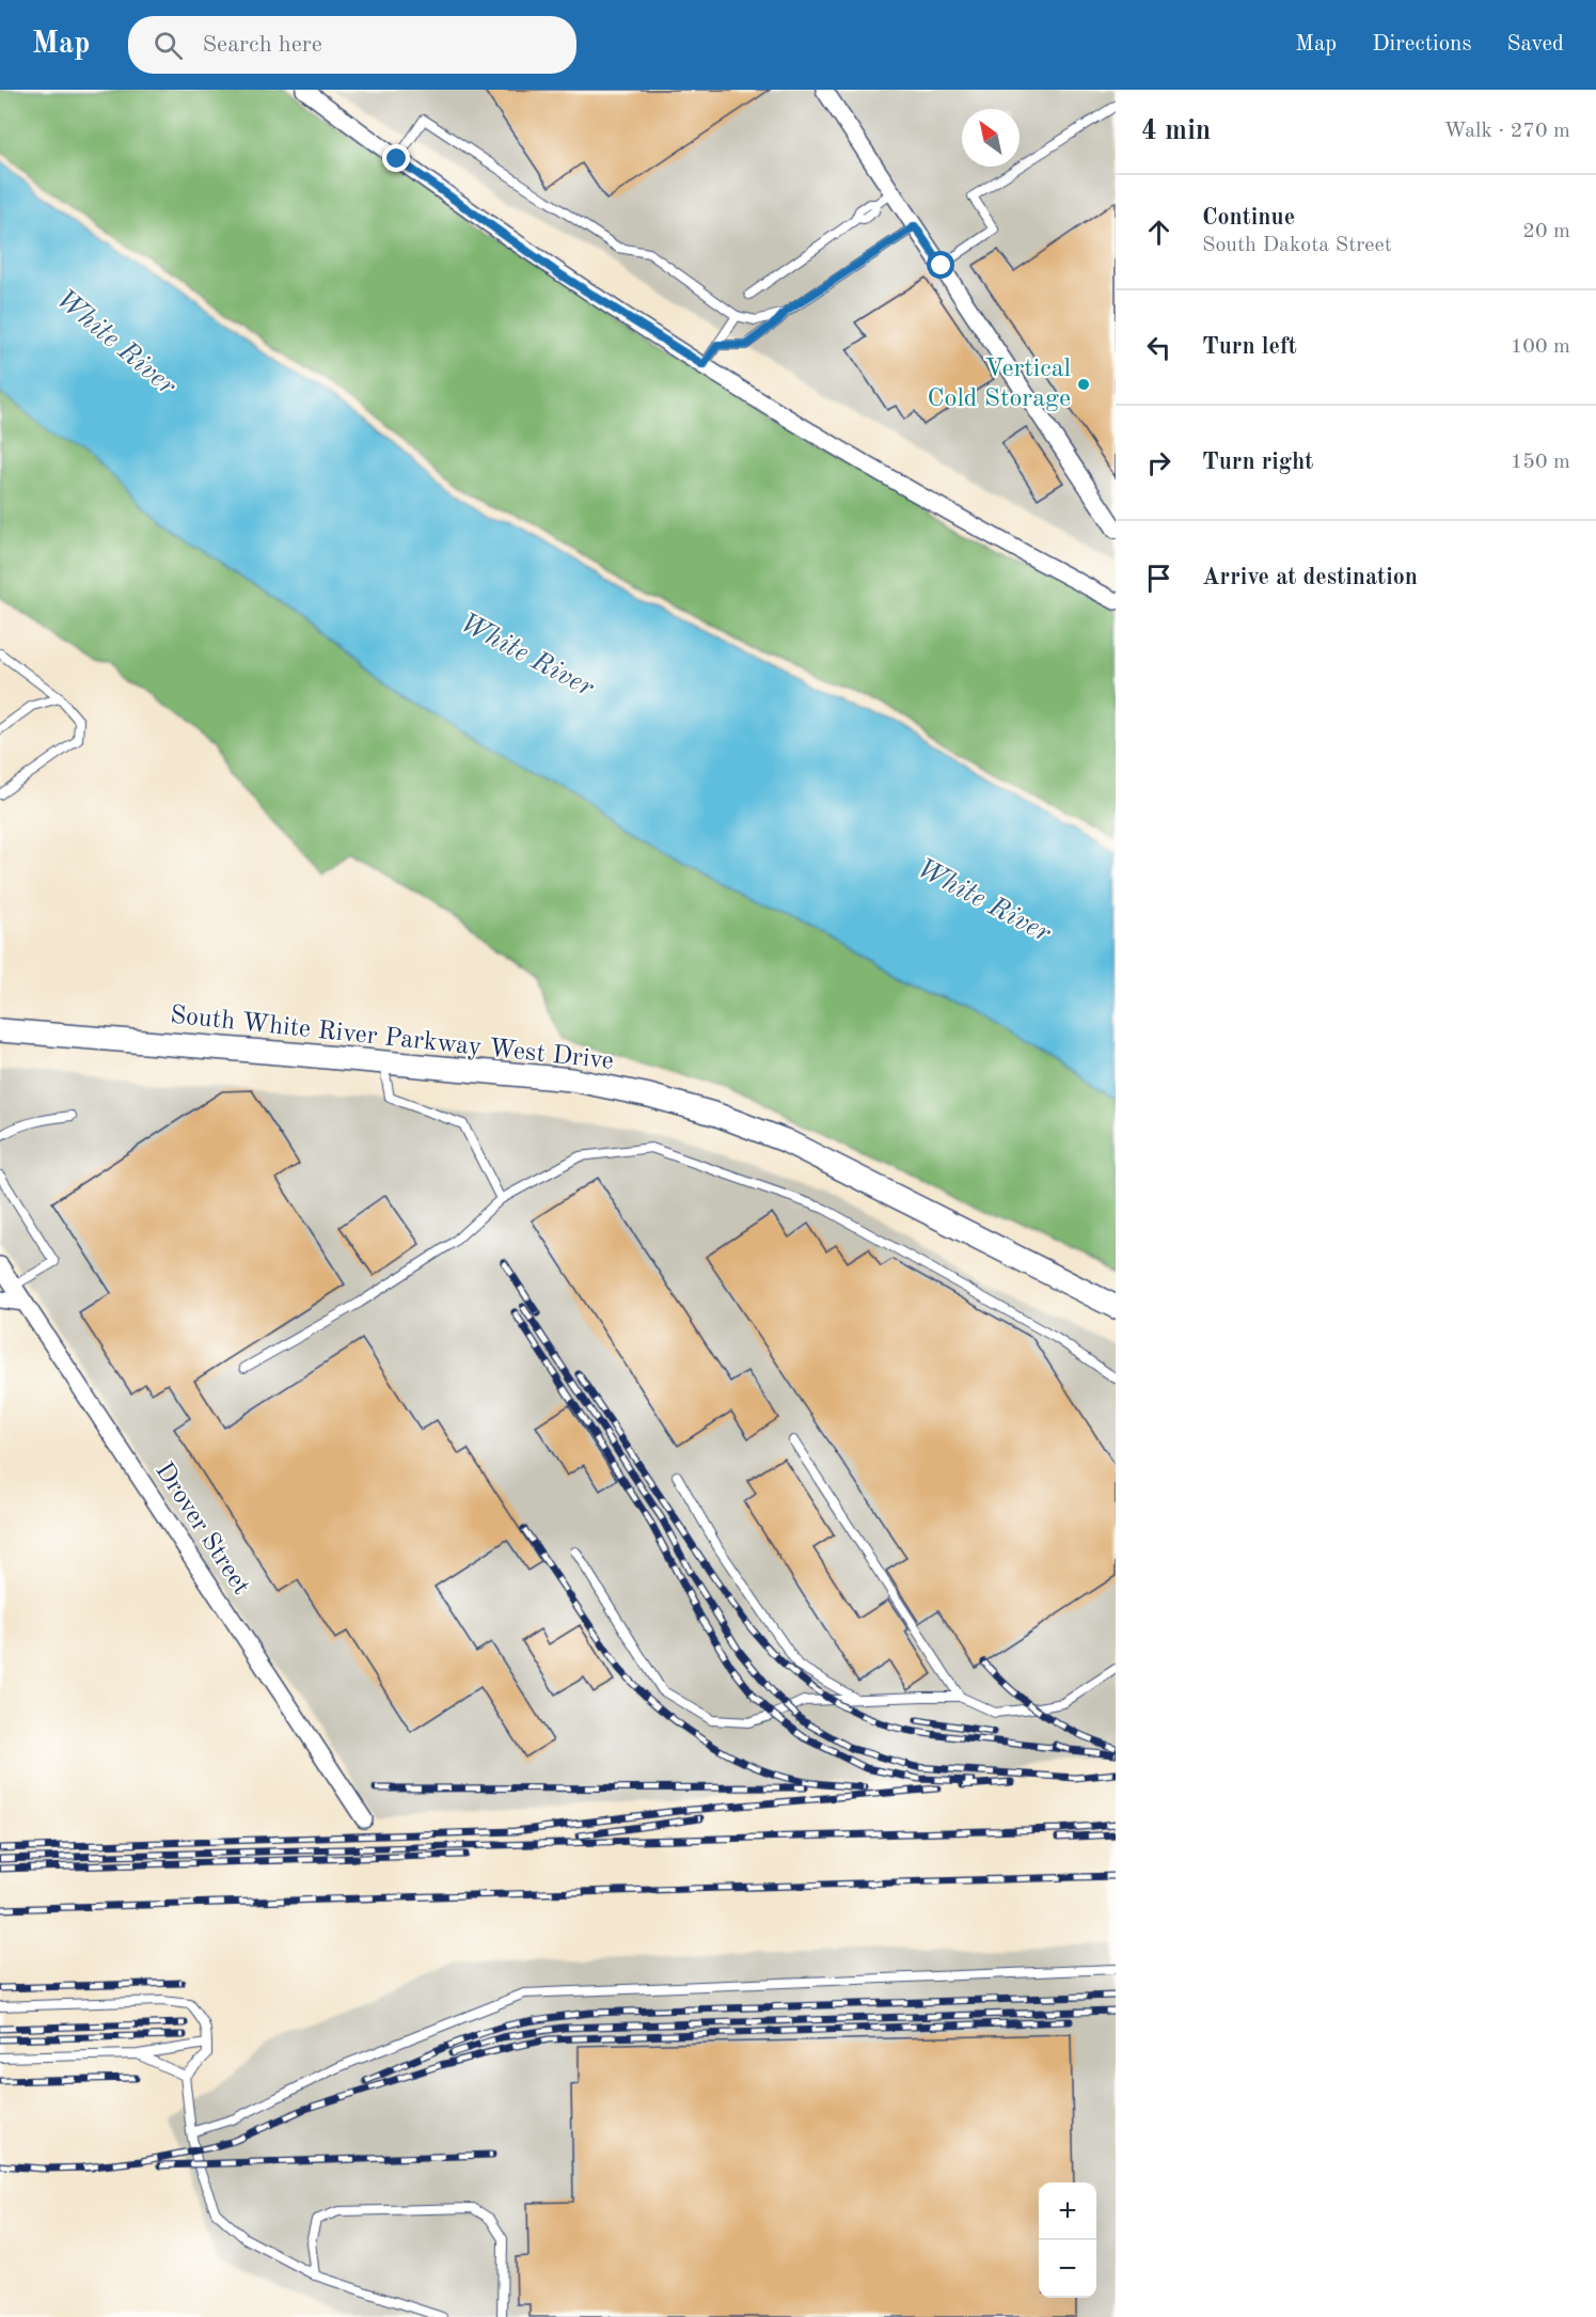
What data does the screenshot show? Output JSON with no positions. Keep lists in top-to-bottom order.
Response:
{
  "streets": {
    "street": ["South White River Parkway West Drive", "Drover Street"]
  },
  "water": ["White River"],
  "places": ["Vertical Cold Storage"],
  "north": "top left",
  "page": {
    "header": "Map",
    "search": "Search here",
    "nav": ["Map", "Directions", "Saved"],
    "heading": ["4 min", "Walk · 270 m"],
    "list": [
      ["Continue", "South Dakota Street", "20 m"],
      ["Turn left", "100 m"],
      ["Turn right", "150 m"],
      "Arrive at destination"
    ],
    "map_buttons": ["+", "−"]
  }
}
